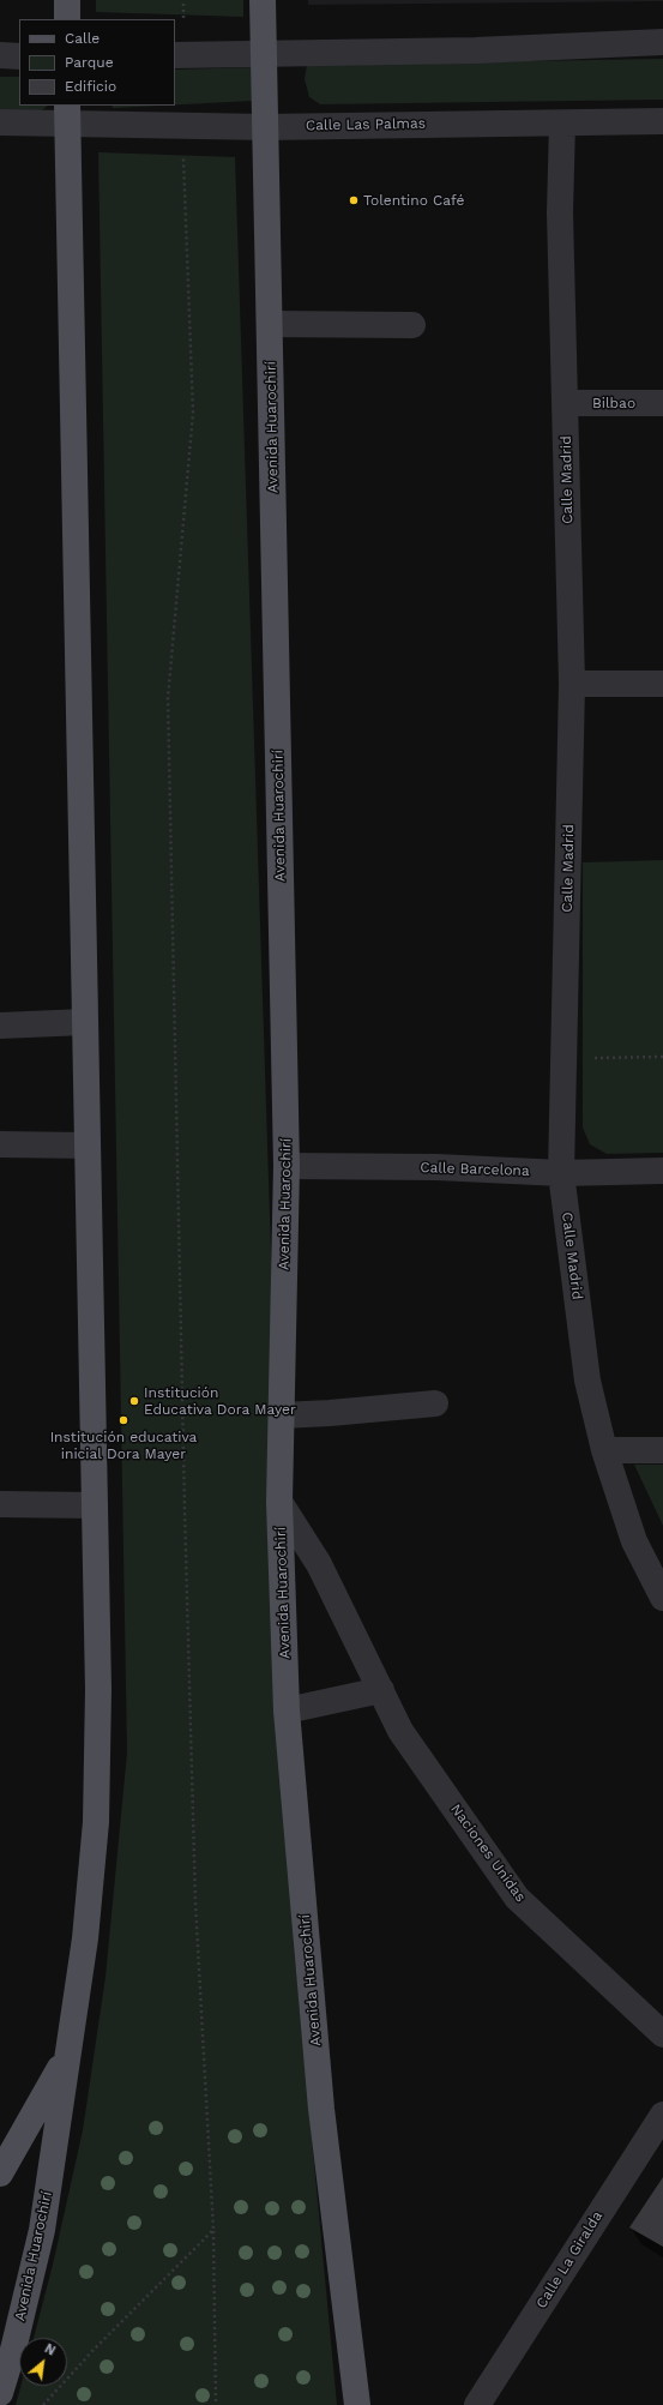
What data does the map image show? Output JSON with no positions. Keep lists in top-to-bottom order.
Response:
{
  "streets": {
    "main road": ["Avenida Huarochirí"],
    "street": [
      "Calle Las Palmas",
      "Bilbao",
      "Calle Madrid",
      "Calle Barcelona",
      "Naciones Unidas",
      "Calle La Giralda"
    ]
  },
  "crossings": [
    ["Calle Las Palmas", "Avenida Huarochirí"],
    ["Calle Las Palmas", "Calle Madrid"],
    ["Bilbao", "Calle Madrid"],
    ["Avenida Huarochirí", "Calle Barcelona"],
    ["Avenida Huarochirí", "Naciones Unidas"],
    ["Calle Madrid", "Calle Barcelona"]
  ],
  "places": ["Tolentino Café", "Institución Educativa Dora Mayer", "Institución educativa inicial Dora Mayer"],
  "legend": ["Calle", "Parque", "Edificio"],
  "north": "top right"
}
